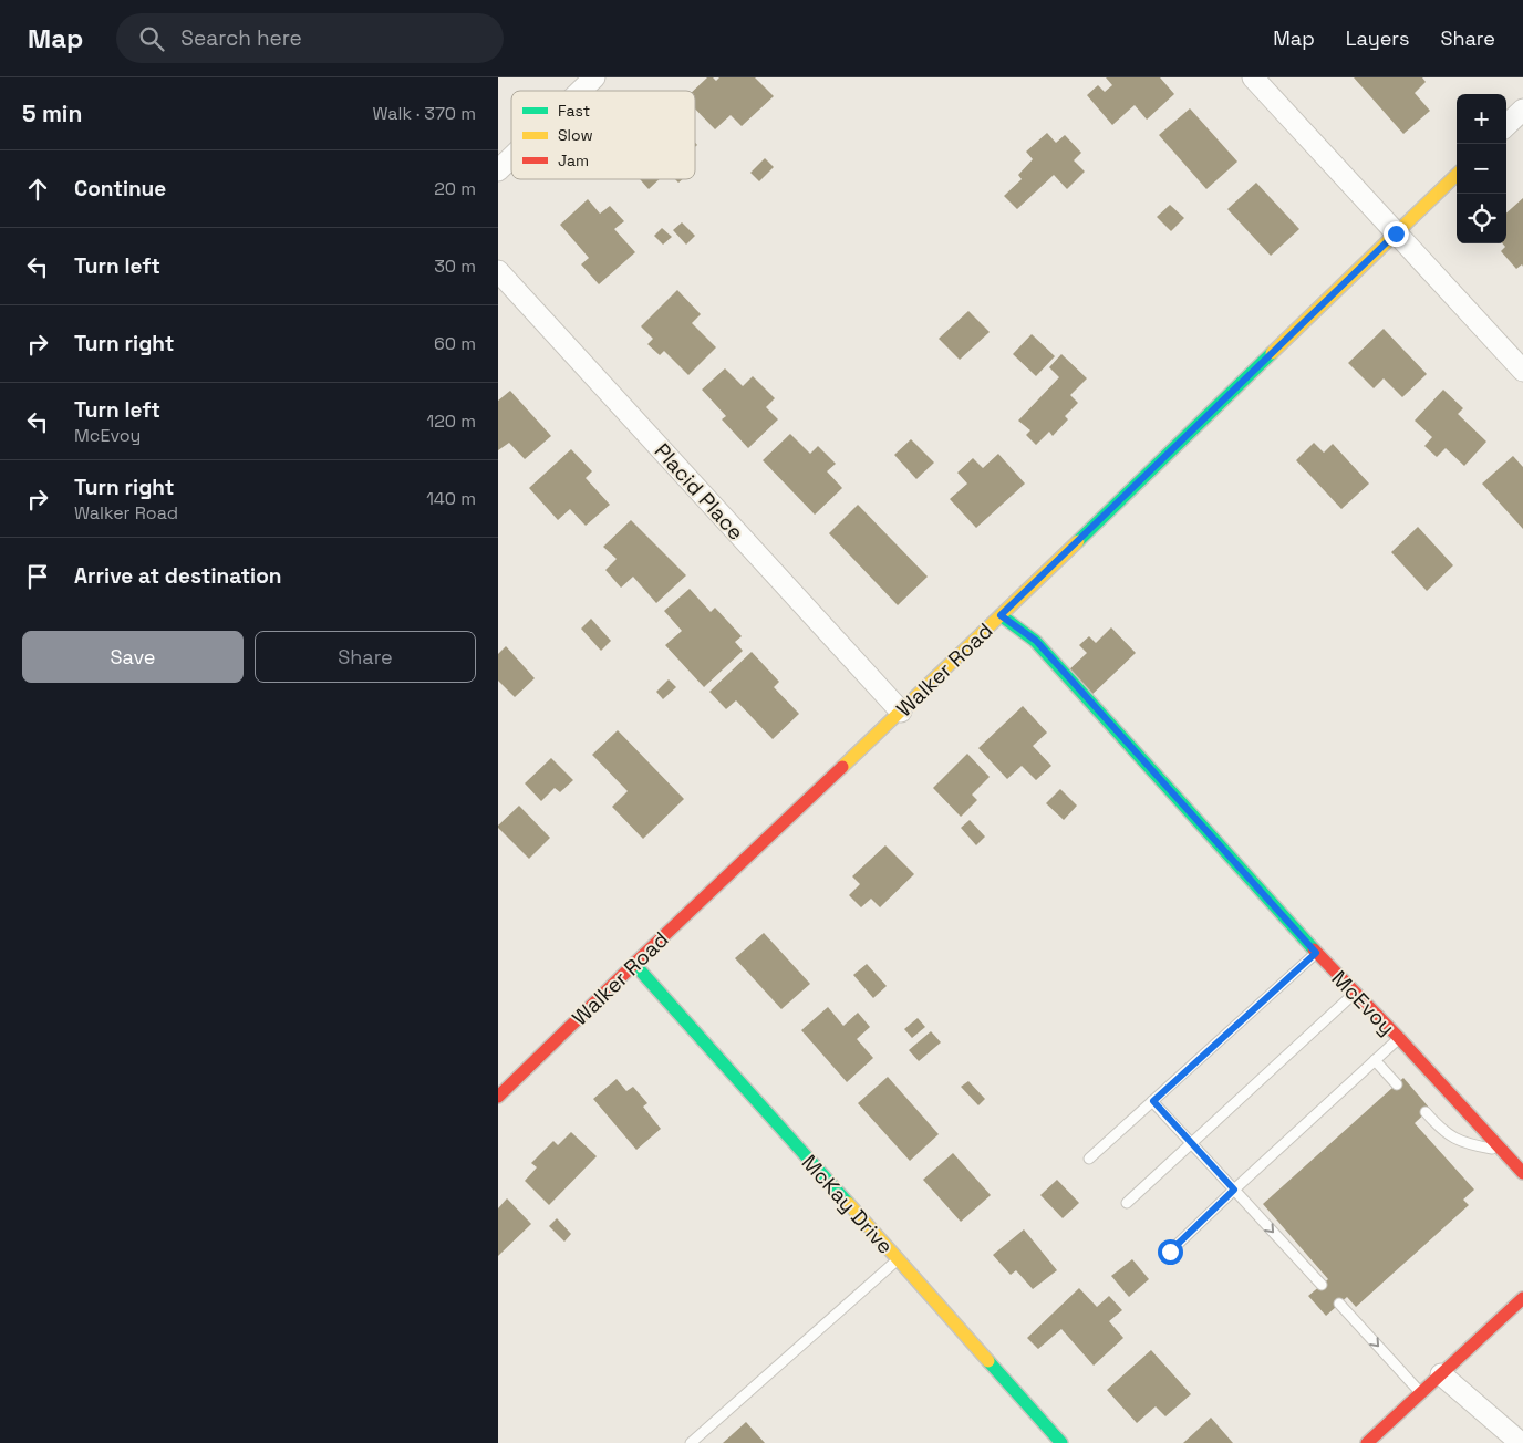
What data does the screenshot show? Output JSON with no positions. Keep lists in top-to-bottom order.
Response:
{
  "streets": {
    "street": [
      "Placid Place",
      "Walker Road",
      "McEvoy",
      "McKay Drive"
    ]
  },
  "crossings": [
    ["Placid Place", "Walker Road"],
    ["Walker Road", "McEvoy"],
    ["Walker Road", "McKay Drive"]
  ],
  "legend": ["Fast", "Slow", "Jam"],
  "page": {
    "header": "Map",
    "search": "Search here",
    "nav": ["Map", "Layers", "Share"],
    "heading": ["5 min", "Walk · 370 m"],
    "map_buttons": ["+", "−"],
    "list": [
      ["Continue", "20 m"],
      ["Turn left", "30 m"],
      ["Turn right", "60 m"],
      ["Turn left", "McEvoy", "120 m"],
      ["Turn right", "Walker Road", "140 m"],
      "Arrive at destination"
    ],
    "buttons": ["Save", "Share"]
  }
}
